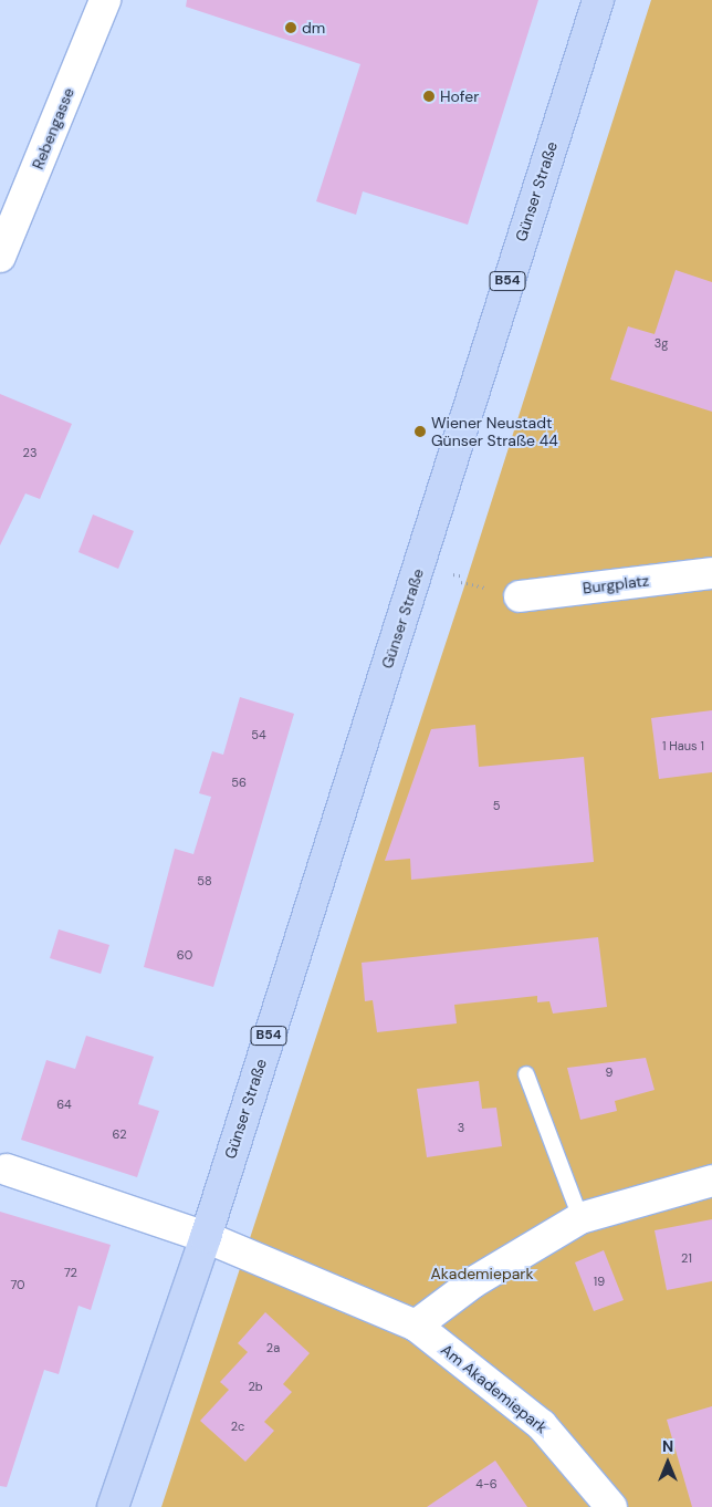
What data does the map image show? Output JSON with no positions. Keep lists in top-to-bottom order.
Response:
{
  "streets": {
    "main road": ["Günser Straße", "B54"],
    "street": ["Rebengasse", "Burgplatz", "Am Akademiepark"]
  },
  "crossings": [
    ["Günser Straße", "Am Akademiepark"]
  ],
  "parks": ["Akademiepark"],
  "places": ["dm", "Hofer", "Wiener Neustadt Günser Straße 44"],
  "house_numbers": [
    "3g",
    "23",
    "54",
    "1 Haus 1",
    "56",
    "5",
    "58",
    "60",
    "9",
    "64",
    "3",
    "62",
    "21",
    "72",
    "19",
    "70",
    "2a",
    "2b",
    "2c",
    "4-6"
  ],
  "north": "top"
}
